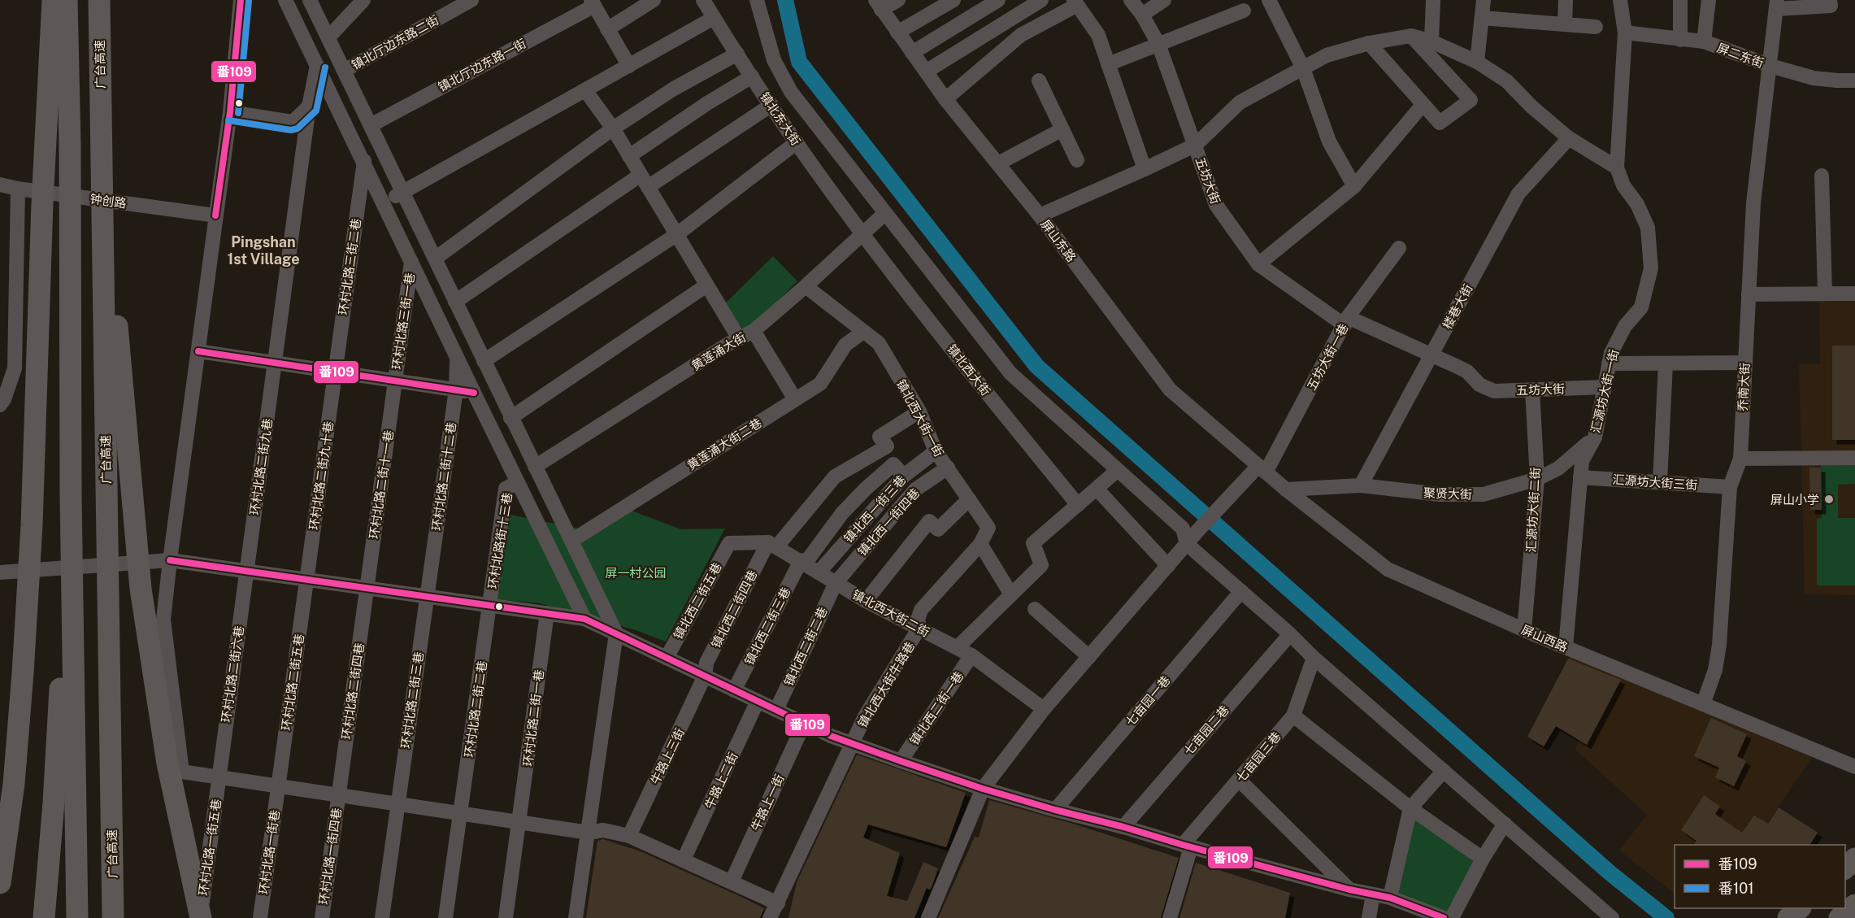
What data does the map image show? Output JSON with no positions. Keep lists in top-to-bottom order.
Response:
{
  "streets": {
    "highway": ["广台高速"],
    "street": [
      "镇北厅边东路二街",
      "屏二东街",
      "镇北厅边东路一街",
      "镇北东大街",
      "五坊大街",
      "钟创路",
      "屏山东路",
      "环村北路三街二巷",
      "楼巷大街",
      "环村北路三街一巷",
      "黄莲涌大街",
      "五坊大街一巷",
      "镇北西大街",
      "乔南大街",
      "汇源坊大街一街",
      "镇北西大街一街",
      "黄莲涌大街二巷",
      "环村北路二街九巷",
      "环村北路二街九十巷",
      "环村北路二街十二巷",
      "汇源坊大街三街",
      "环村北路二街十一巷",
      "聚贤大街",
      "镇北西一街三巷",
      "汇源坊大街二街",
      "镇北西一街四巷",
      "环村北路街十三巷",
      "镇北西二街五巷",
      "镇北西二街四巷",
      "镇北西大街二街",
      "镇北西二街三巷",
      "屏山西路",
      "镇北西二街二巷",
      "环村北路二街六巷",
      "环村北路二街五巷",
      "镇北西大街牛路巷",
      "环村北路二街四巷",
      "环村北路二街三巷",
      "七亩园一巷",
      "镇北西二街一巷",
      "环村北路二街二巷",
      "环村北路二街一巷",
      "七亩园二巷",
      "牛路上三街",
      "七亩园三巷",
      "牛路上二街",
      "牛路上一街",
      "环村北路一街五巷",
      "环村北路一街巷",
      "环村北路一街四巷"
    ]
  },
  "crossings": [
    ["屏二东街", "乔南大街"],
    ["屏二东街", "汇源坊大街一街"],
    ["镇北东大街", "黄莲涌大街"],
    ["镇北东大街", "镇北西大街"],
    ["五坊大街", "楼巷大街"],
    ["五坊大街", "五坊大街一巷"],
    ["五坊大街", "汇源坊大街一街"],
    ["五坊大街", "汇源坊大街二街"],
    ["屏山东路", "五坊大街一巷"],
    ["屏山东路", "屏山西路"],
    ["环村北路三街二巷", "环村北路二街九十巷"],
    ["楼巷大街", "聚贤大街"],
    ["环村北路三街一巷", "环村北路二街十一巷"],
    ["黄莲涌大街", "镇北西大街"],
    ["黄莲涌大街", "镇北西大街一街"],
    ["五坊大街一巷", "镇北西大街二街"],
    ["五坊大街一巷", "屏山西路"],
    ["乔南大街", "汇源坊大街三街"],
    ["乔南大街", "屏山西路"],
    ["汇源坊大街一街", "汇源坊大街三街"],
    ["汇源坊大街一街", "聚贤大街"],
    ["汇源坊大街一街", "屏山西路"],
    ["镇北西大街一街", "黄莲涌大街二巷"],
    ["镇北西大街一街", "镇北西一街三巷"],
    ["镇北西大街一街", "镇北西一街四巷"],
    ["镇北西大街一街", "镇北西二街四巷"],
    ["镇北西大街一街", "镇北西大街牛路巷"],
    ["环村北路二街九巷", "环村北路二街六巷"],
    ["环村北路二街九十巷", "环村北路二街五巷"],
    ["环村北路二街十二巷", "环村北路二街三巷"],
    ["环村北路二街十一巷", "环村北路二街四巷"],
    ["聚贤大街", "汇源坊大街二街"],
    ["聚贤大街", "屏山西路"],
    ["镇北西一街三巷", "镇北西大街二街"],
    ["汇源坊大街二街", "屏山西路"],
    ["镇北西一街四巷", "镇北西大街二街"],
    ["镇北西一街四巷", "镇北西二街二巷"],
    ["环村北路街十三巷", "环村北路二街二巷"],
    ["镇北西二街五巷", "镇北西二街四巷"],
    ["镇北西二街五巷", "镇北西大街二街"],
    ["镇北西二街四巷", "镇北西大街二街"],
    ["镇北西二街四巷", "牛路上三街"],
    ["镇北西大街二街", "镇北西二街三巷"],
    ["镇北西大街二街", "镇北西二街二巷"],
    ["镇北西大街二街", "镇北西大街牛路巷"],
    ["镇北西大街二街", "镇北西二街一巷"],
    ["环村北路二街六巷", "环村北路一街五巷"],
    ["环村北路二街五巷", "环村北路一街巷"],
    ["环村北路二街四巷", "环村北路一街四巷"]
  ],
  "districts": ["Pingshan 1st Village"],
  "parks": ["屏一村公园"],
  "places": ["屏山小学"],
  "lines": ["transit line 番109", "transit line 番101"],
  "legend": ["番109", "番101"]
}
